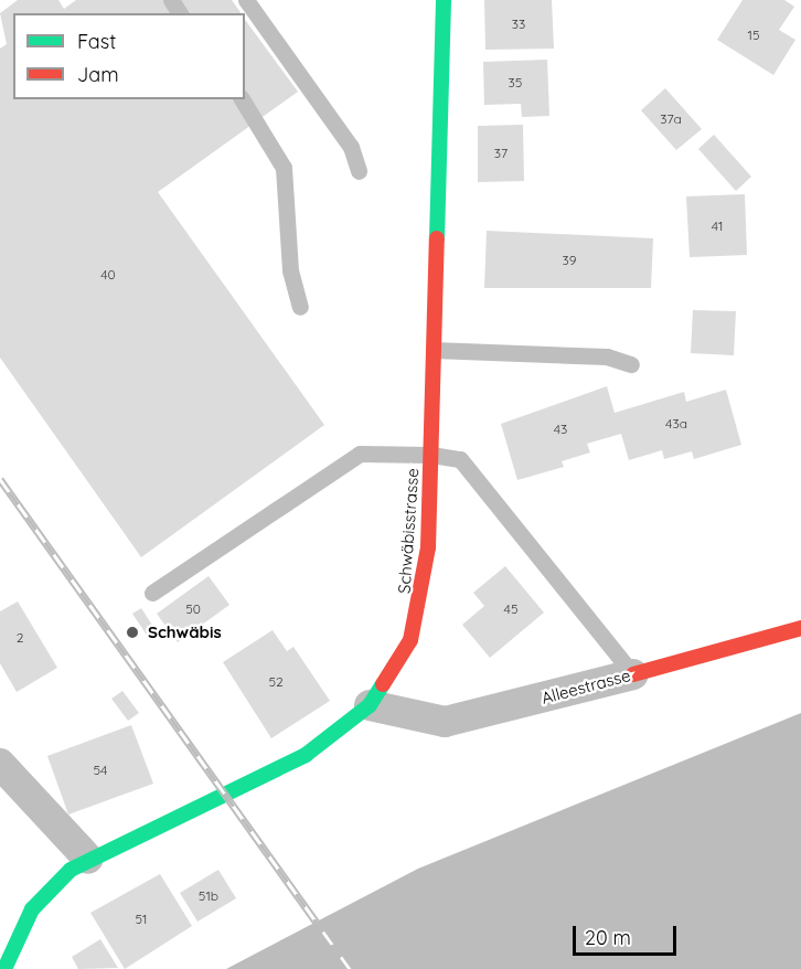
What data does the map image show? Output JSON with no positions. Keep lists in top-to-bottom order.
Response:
{
  "streets": {
    "street": ["Schwäbisstrasse", "Alleestrasse"]
  },
  "crossings": [
    ["Schwäbisstrasse", "Alleestrasse"]
  ],
  "places": ["Schwäbis"],
  "house_numbers": [
    "33",
    "15",
    "35",
    "37a",
    "37",
    "41",
    "39",
    "40",
    "43a",
    "43",
    "50",
    "45",
    "2",
    "52",
    "54",
    "51b",
    "51"
  ],
  "legend": ["Fast", "Jam"],
  "scale_bar": "20 m"
}
